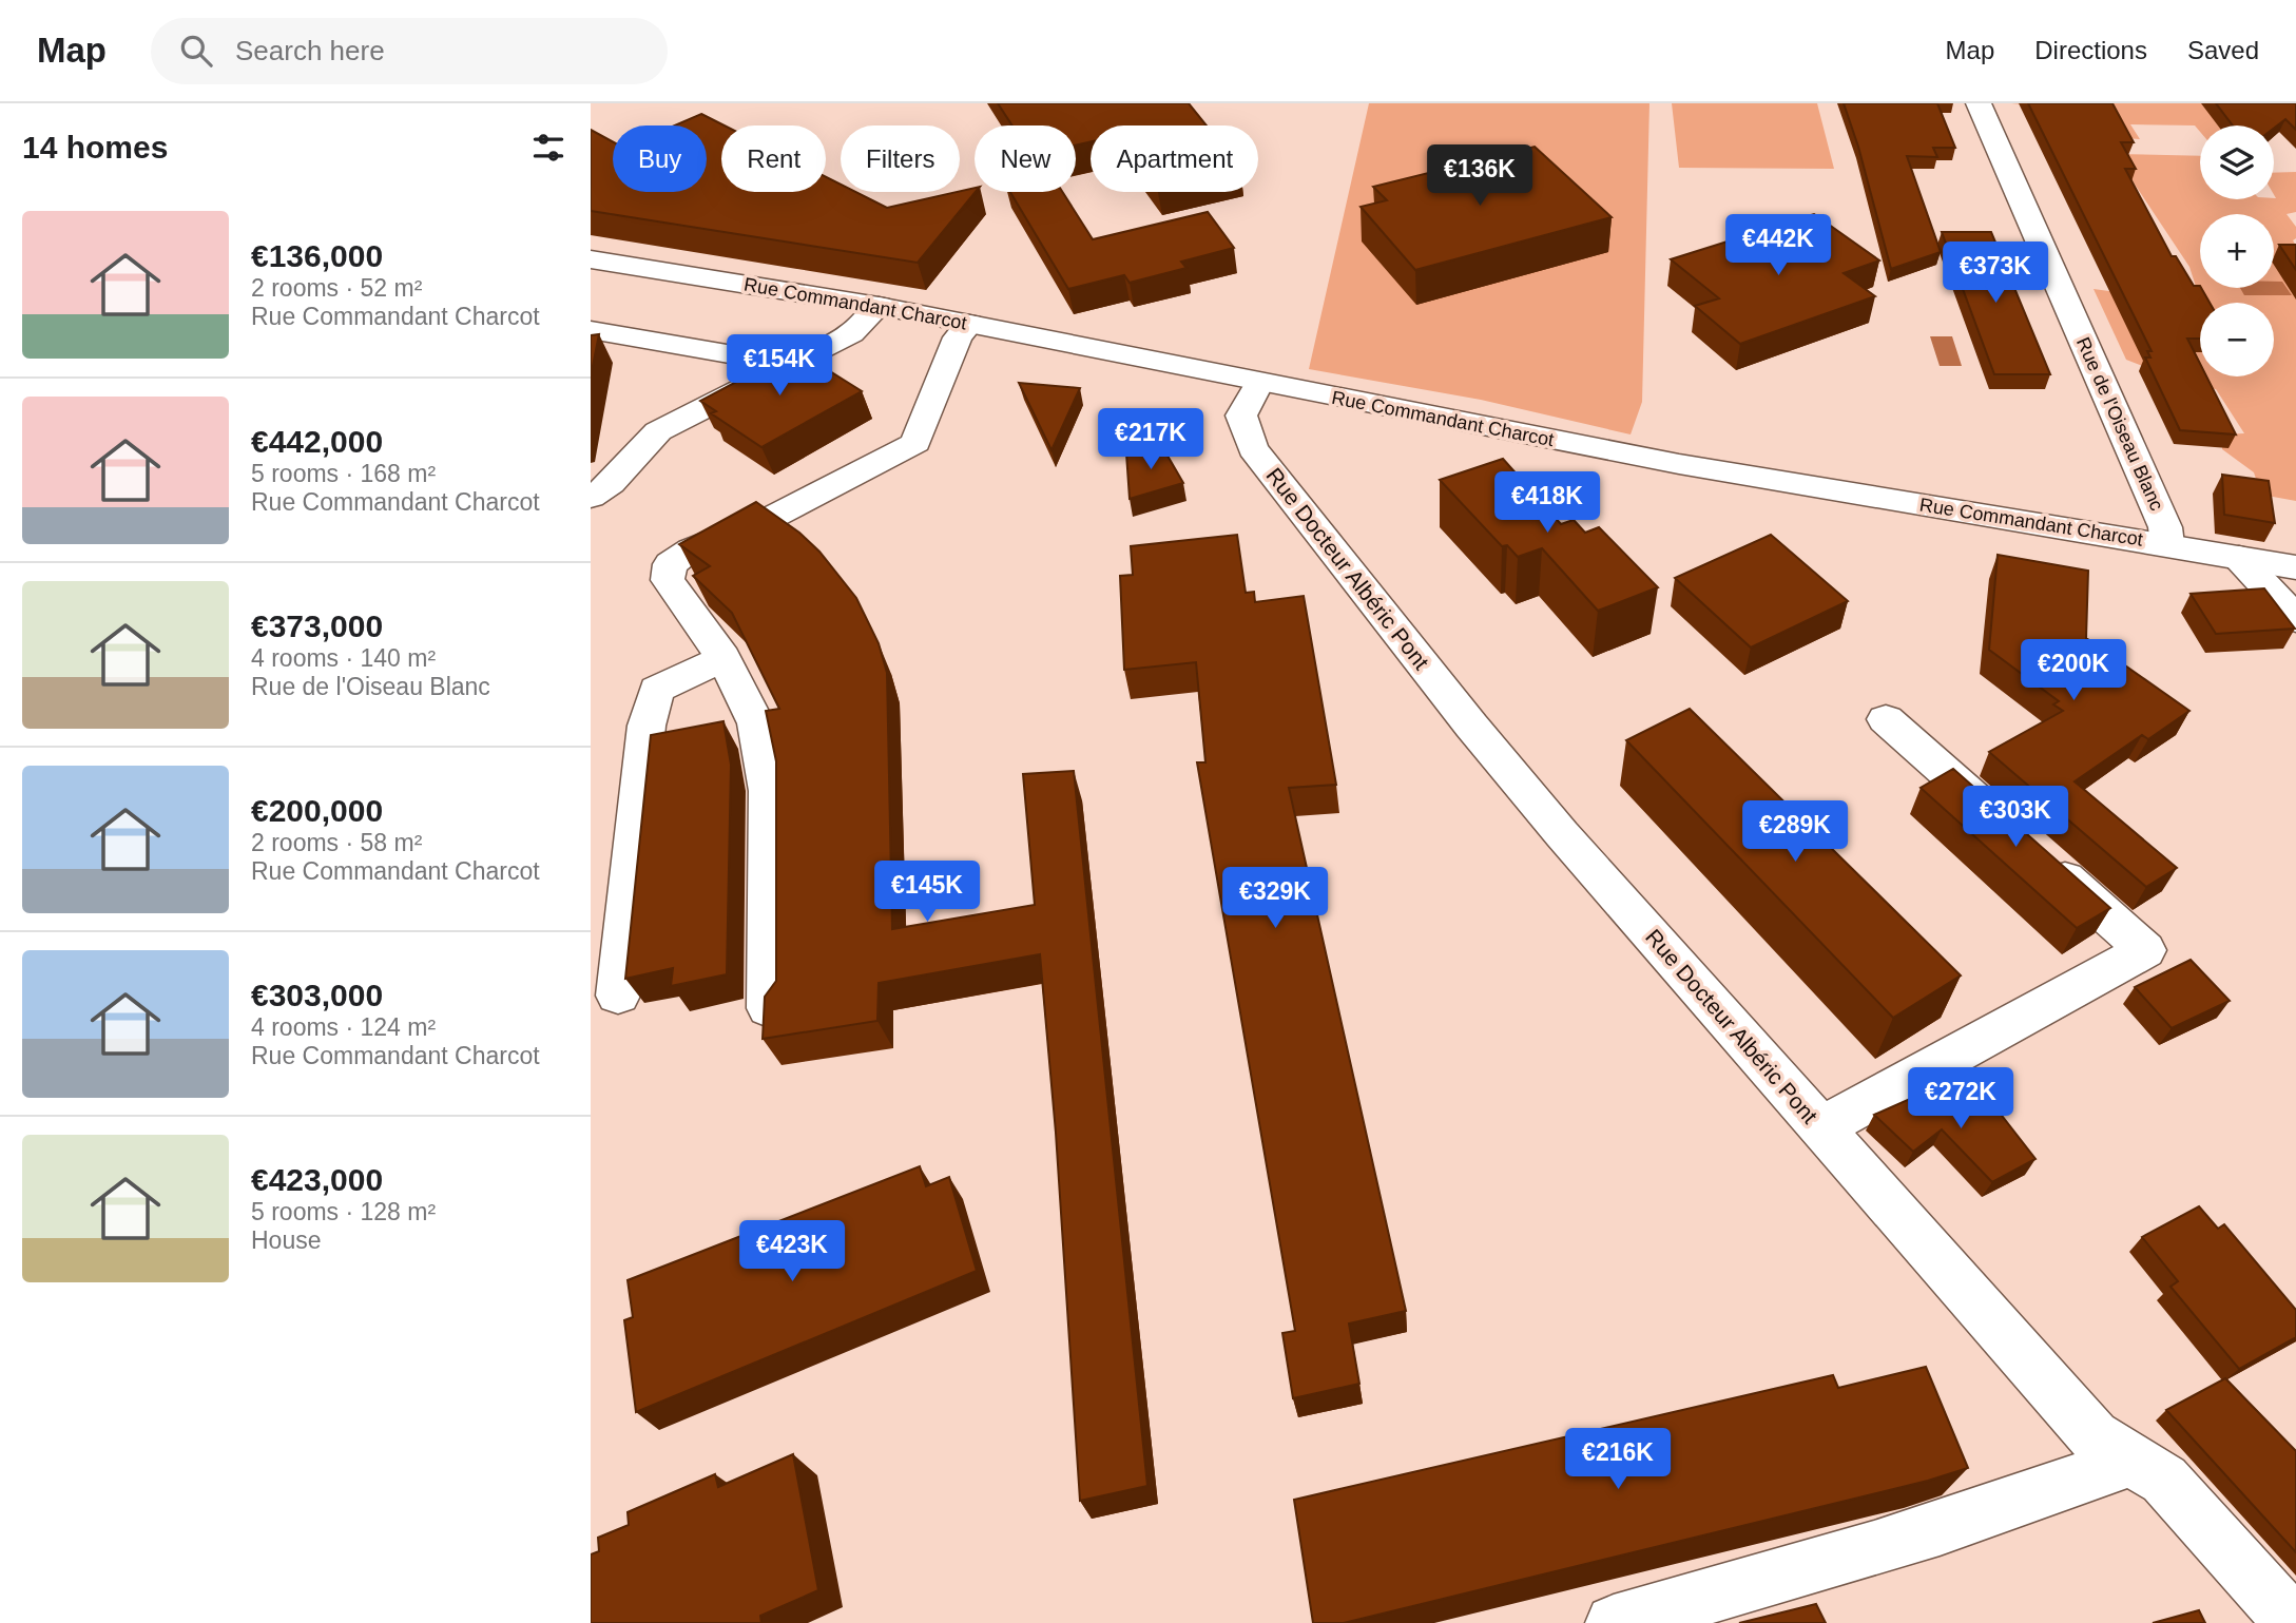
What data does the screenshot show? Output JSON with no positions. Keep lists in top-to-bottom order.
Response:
{
  "streets": {
    "street": ["Rue Commandant Charcot", "Rue de l'Oiseau Blanc", "Rue Docteur Albéric Pont"]
  },
  "crossings": [
    ["Rue Commandant Charcot", "Rue de l'Oiseau Blanc"],
    ["Rue Commandant Charcot", "Rue Docteur Albéric Pont"]
  ],
  "page": {
    "header": "Map",
    "search": "Search here",
    "nav": ["Map", "Directions", "Saved"],
    "heading": "14 homes",
    "map_buttons": ["+", "−"],
    "chip": [
      "Buy",
      "Rent",
      "Filters",
      "New",
      "Apartment"
    ],
    "price": [
      "€136K",
      "€442K",
      "€373K",
      "€154K",
      "€217K",
      "€418K",
      "€200K",
      "€303K",
      "€289K",
      "€145K",
      "€329K",
      "€272K",
      "€423K",
      "€216K"
    ],
    "list": [
      {
        "name": "€136,000",
        "note": "2 rooms · 52 m² · Rue Commandant Charcot"
      },
      {
        "name": "€442,000",
        "note": "5 rooms · 168 m² · Rue Commandant Charcot"
      },
      {
        "name": "€373,000",
        "note": "4 rooms · 140 m² · Rue de l'Oiseau Blanc"
      },
      {
        "name": "€200,000",
        "note": "2 rooms · 58 m² · Rue Commandant Charcot"
      },
      {
        "name": "€303,000",
        "note": "4 rooms · 124 m² · Rue Commandant Charcot"
      },
      {
        "name": "€423,000",
        "note": "5 rooms · 128 m² · House"
      }
    ]
  }
}
